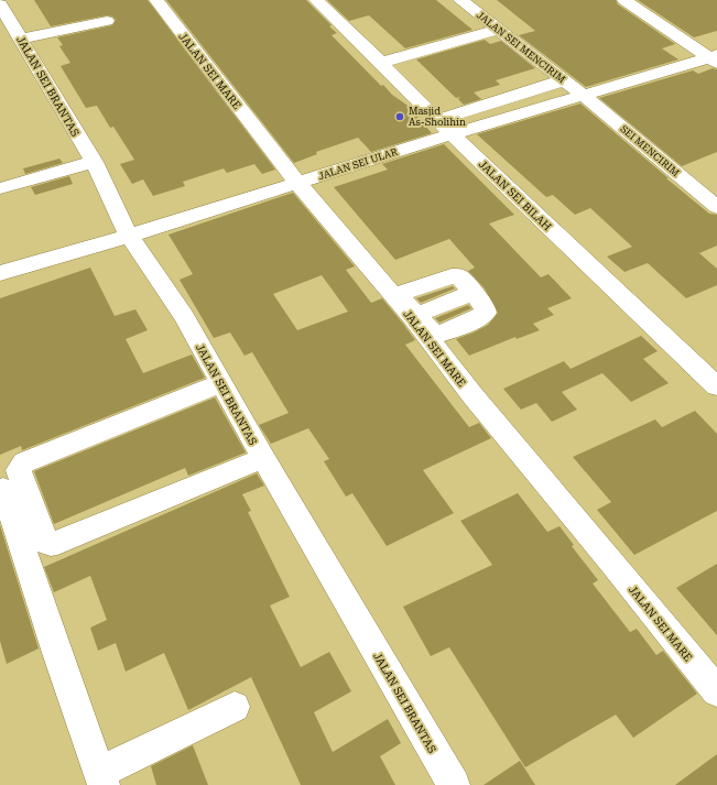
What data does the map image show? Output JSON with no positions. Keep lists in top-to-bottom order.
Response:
{
  "streets": {
    "street": [
      "JALAN SEI MENCIRIM",
      "JALAN SEI MARE",
      "JALAN SEI BRANTAS",
      "SEI MENCIRIM",
      "JALAN SEI ULAR",
      "JALAN SEI BILAH"
    ]
  },
  "crossings": [
    ["JALAN SEI MENCIRIM", "SEI MENCIRIM"],
    ["JALAN SEI MENCIRIM", "JALAN SEI ULAR"],
    ["JALAN SEI MARE", "JALAN SEI ULAR"],
    ["JALAN SEI BRANTAS", "JALAN SEI ULAR"],
    ["SEI MENCIRIM", "JALAN SEI ULAR"],
    ["JALAN SEI ULAR", "JALAN SEI BILAH"]
  ],
  "places": ["Masjid As-Sholihin"]
}
